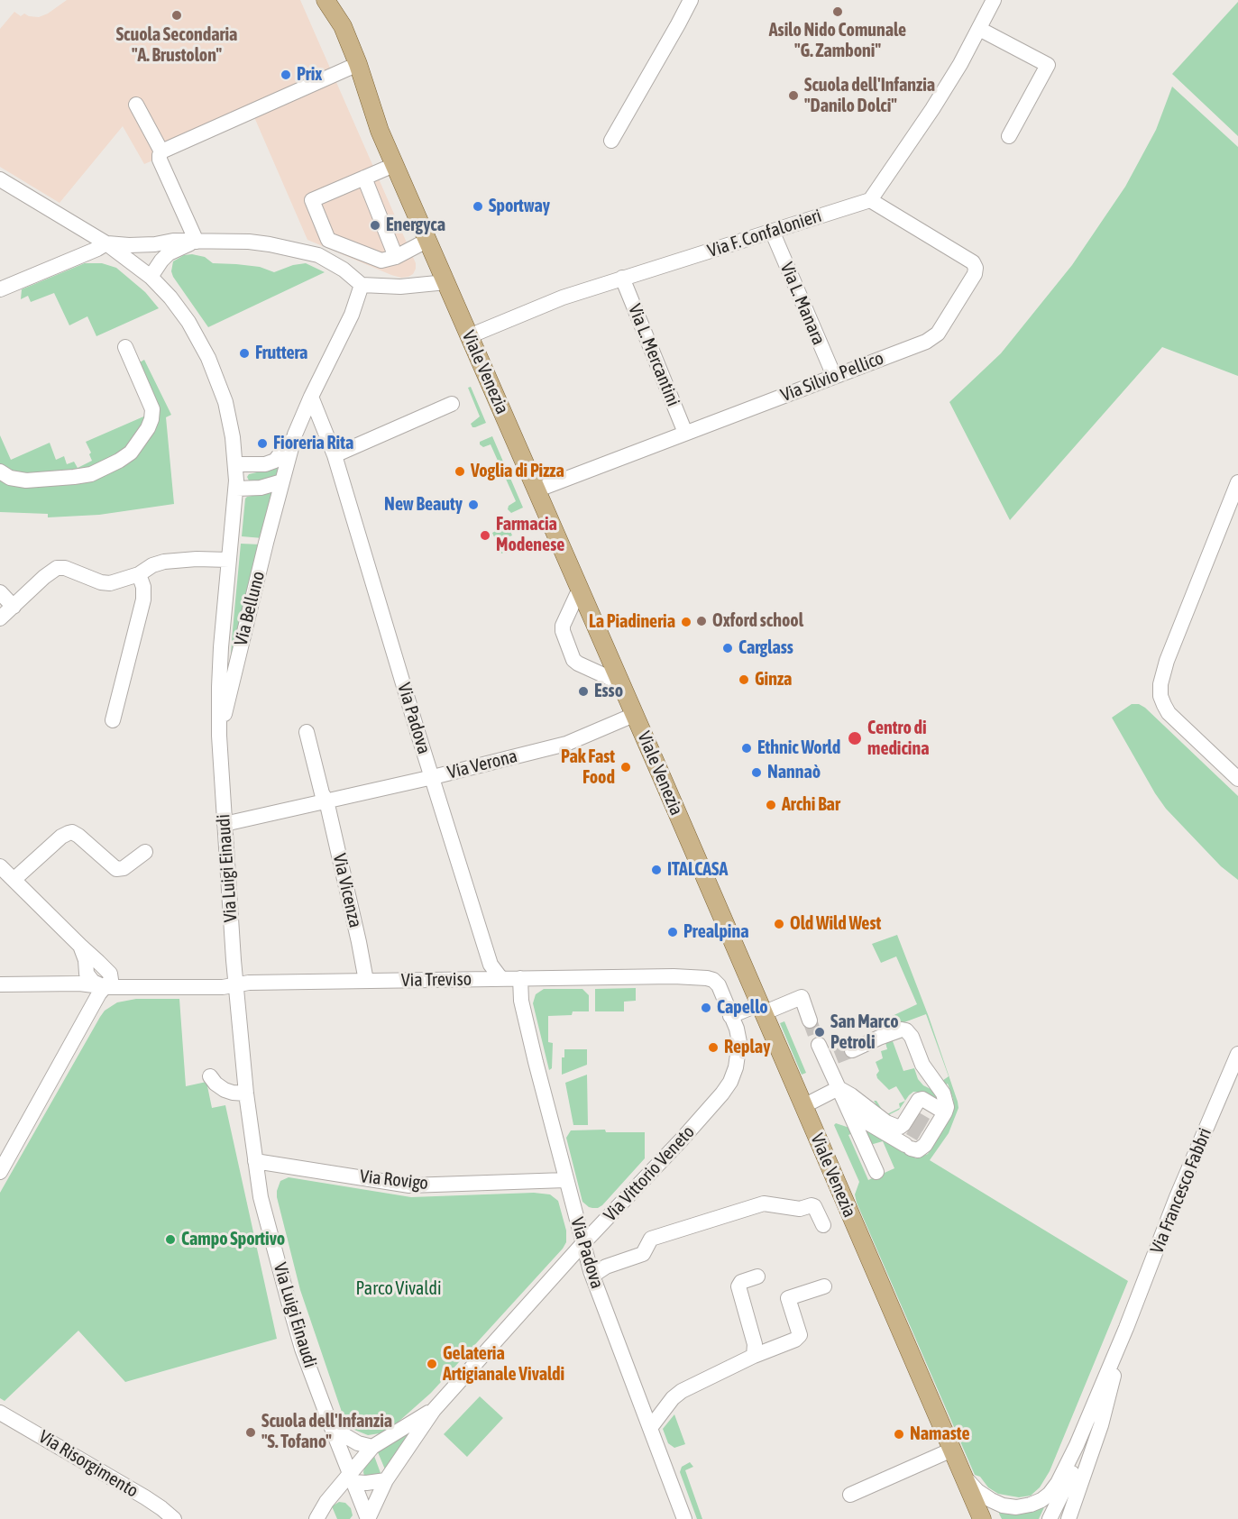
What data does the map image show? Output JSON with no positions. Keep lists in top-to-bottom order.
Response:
{
  "streets": {
    "main road": ["Viale Venezia"],
    "street": [
      "Via F. Confalonieri",
      "Via L. Manara",
      "Via L. Mercantini",
      "Via Silvio Pellico",
      "Via Belluno",
      "Via Padova",
      "Via Verona",
      "Via Luigi Einaudi",
      "Via Vicenza",
      "Via Treviso",
      "Via Vittorio Veneto",
      "Via Rovigo",
      "Via Francesco Fabbri",
      "Via Risorgimento"
    ]
  },
  "crossings": [
    ["Via F. Confalonieri", "Via L. Manara"],
    ["Via F. Confalonieri", "Via L. Mercantini"],
    ["Via F. Confalonieri", "Viale Venezia"],
    ["Via F. Confalonieri", "Via Silvio Pellico"],
    ["Via L. Manara", "Via Silvio Pellico"],
    ["Via L. Mercantini", "Via Silvio Pellico"],
    ["Viale Venezia", "Via Silvio Pellico"],
    ["Viale Venezia", "Via Verona"],
    ["Viale Venezia", "Via Francesco Fabbri"],
    ["Via Belluno", "Via Padova"],
    ["Via Belluno", "Via Luigi Einaudi"],
    ["Via Padova", "Via Verona"],
    ["Via Padova", "Via Treviso"],
    ["Via Padova", "Via Vittorio Veneto"],
    ["Via Padova", "Via Rovigo"],
    ["Via Verona", "Via Luigi Einaudi"],
    ["Via Verona", "Via Vicenza"],
    ["Via Luigi Einaudi", "Via Treviso"],
    ["Via Luigi Einaudi", "Via Vittorio Veneto"],
    ["Via Luigi Einaudi", "Via Rovigo"],
    ["Via Vicenza", "Via Treviso"],
    ["Via Treviso", "Via Vittorio Veneto"]
  ],
  "parks": ["Parco Vivaldi"],
  "places": [
    "Asilo Nido Comunale \"G. Zamboni\"",
    "Scuola Secondaria \"A. Brustolon\"",
    "Prix",
    "Scuola dell'Infanzia \"Danilo Dolci\"",
    "Sportway",
    "Energyca",
    "Fruttera",
    "Fioreria Rita",
    "Voglia di Pizza",
    "New Beauty",
    "Farmacia Modenese",
    "Oxford school",
    "La Piadineria",
    "Carglass",
    "Ginza",
    "Esso",
    "Centro di medicina",
    "Ethnic World",
    "Pak Fast Food",
    "Nannaò",
    "Archi Bar",
    "ITALCASA",
    "Old Wild West",
    "Prealpina",
    "Capello",
    "San Marco Petroli",
    "Replay",
    "Campo Sportivo",
    "Gelateria Artigianale Vivaldi",
    "Scuola dell'Infanzia \"S. Tofano\"",
    "Namaste"
  ]
}
